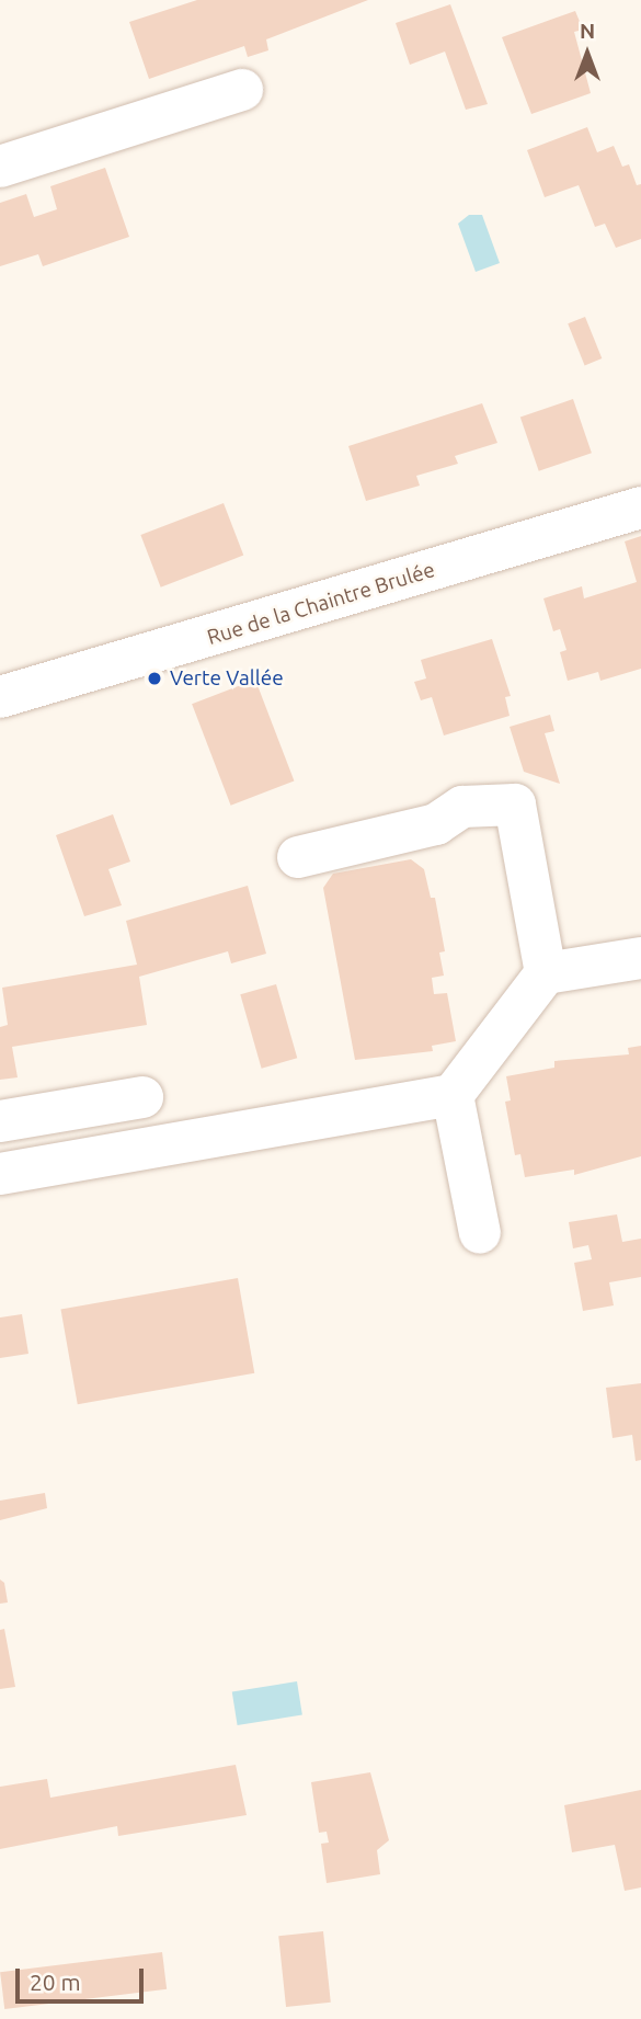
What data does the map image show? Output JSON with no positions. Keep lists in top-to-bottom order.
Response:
{
  "streets": {
    "street": ["Rue de la Chaintre Brulée"]
  },
  "places": ["Verte Vallée"],
  "scale_bar": "20 m",
  "north": "top"
}
